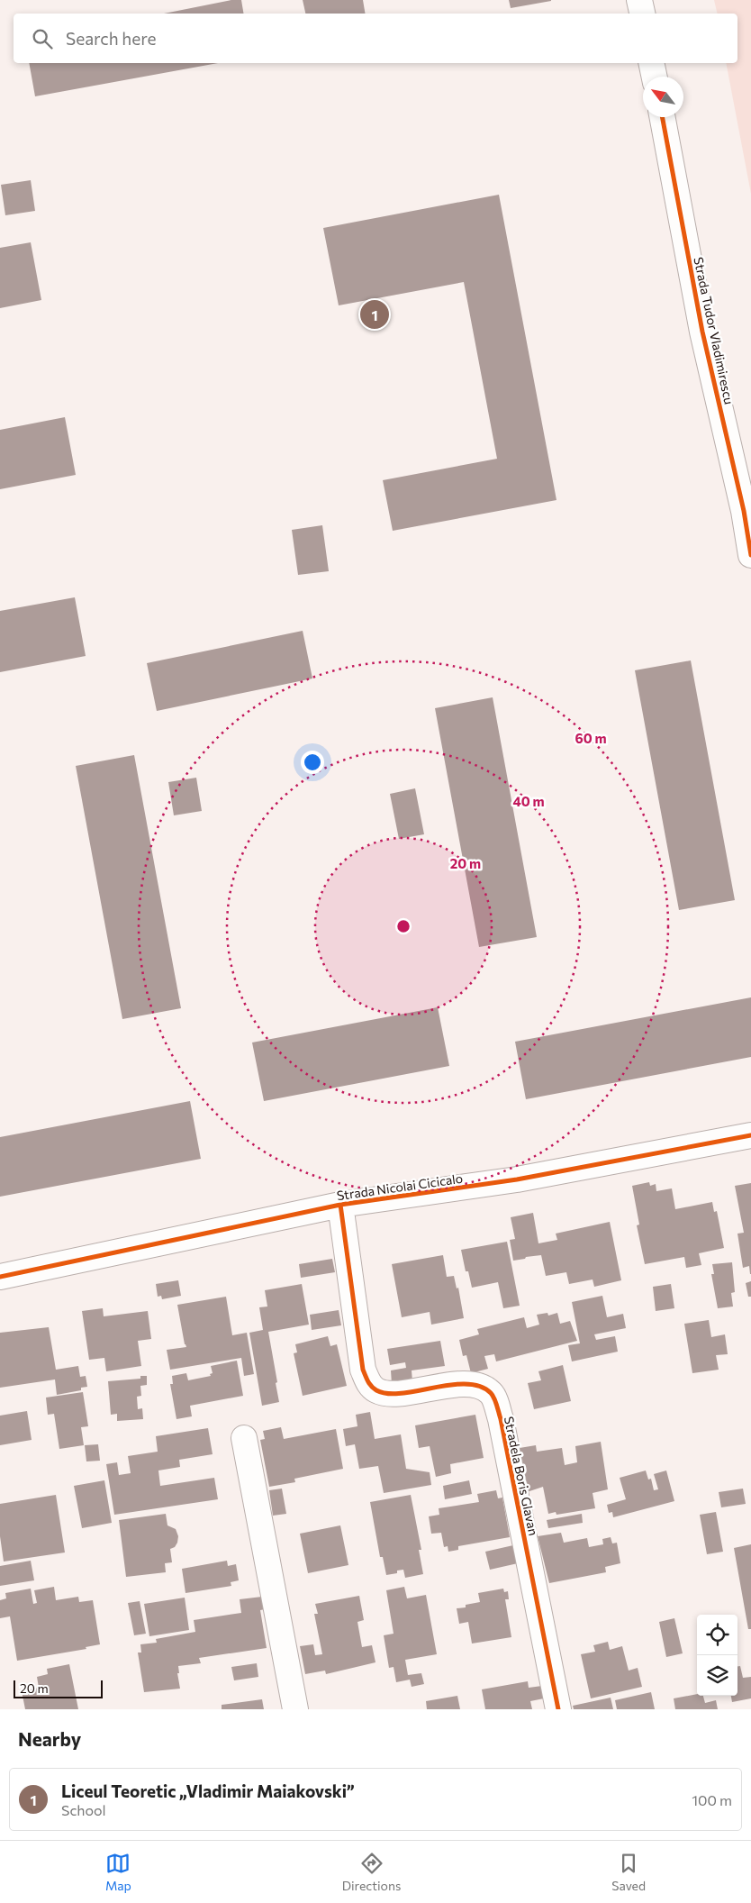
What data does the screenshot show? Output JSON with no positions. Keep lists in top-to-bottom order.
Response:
{
  "streets": {
    "street": ["Strada Tudor Vladimirescu", "Strada Nicolai Cicicalo", "Stradela Boris Glavan"]
  },
  "crossings": [
    ["Strada Nicolai Cicicalo", "Stradela Boris Glavan"]
  ],
  "scale_bar": "20 m",
  "north": "top left",
  "page": {
    "search": "Search here",
    "pins": "1",
    "scale": "20 m",
    "heading": "Nearby",
    "list": [
      {
        "mark": "1",
        "name": "Liceul Teoretic „Vladimir Maiakovski”",
        "note": "School",
        "value": "100 m"
      }
    ],
    "nav": ["Map", "Directions", "Saved"]
  },
  "rings": ["60 m", "40 m", "20 m"]
}
